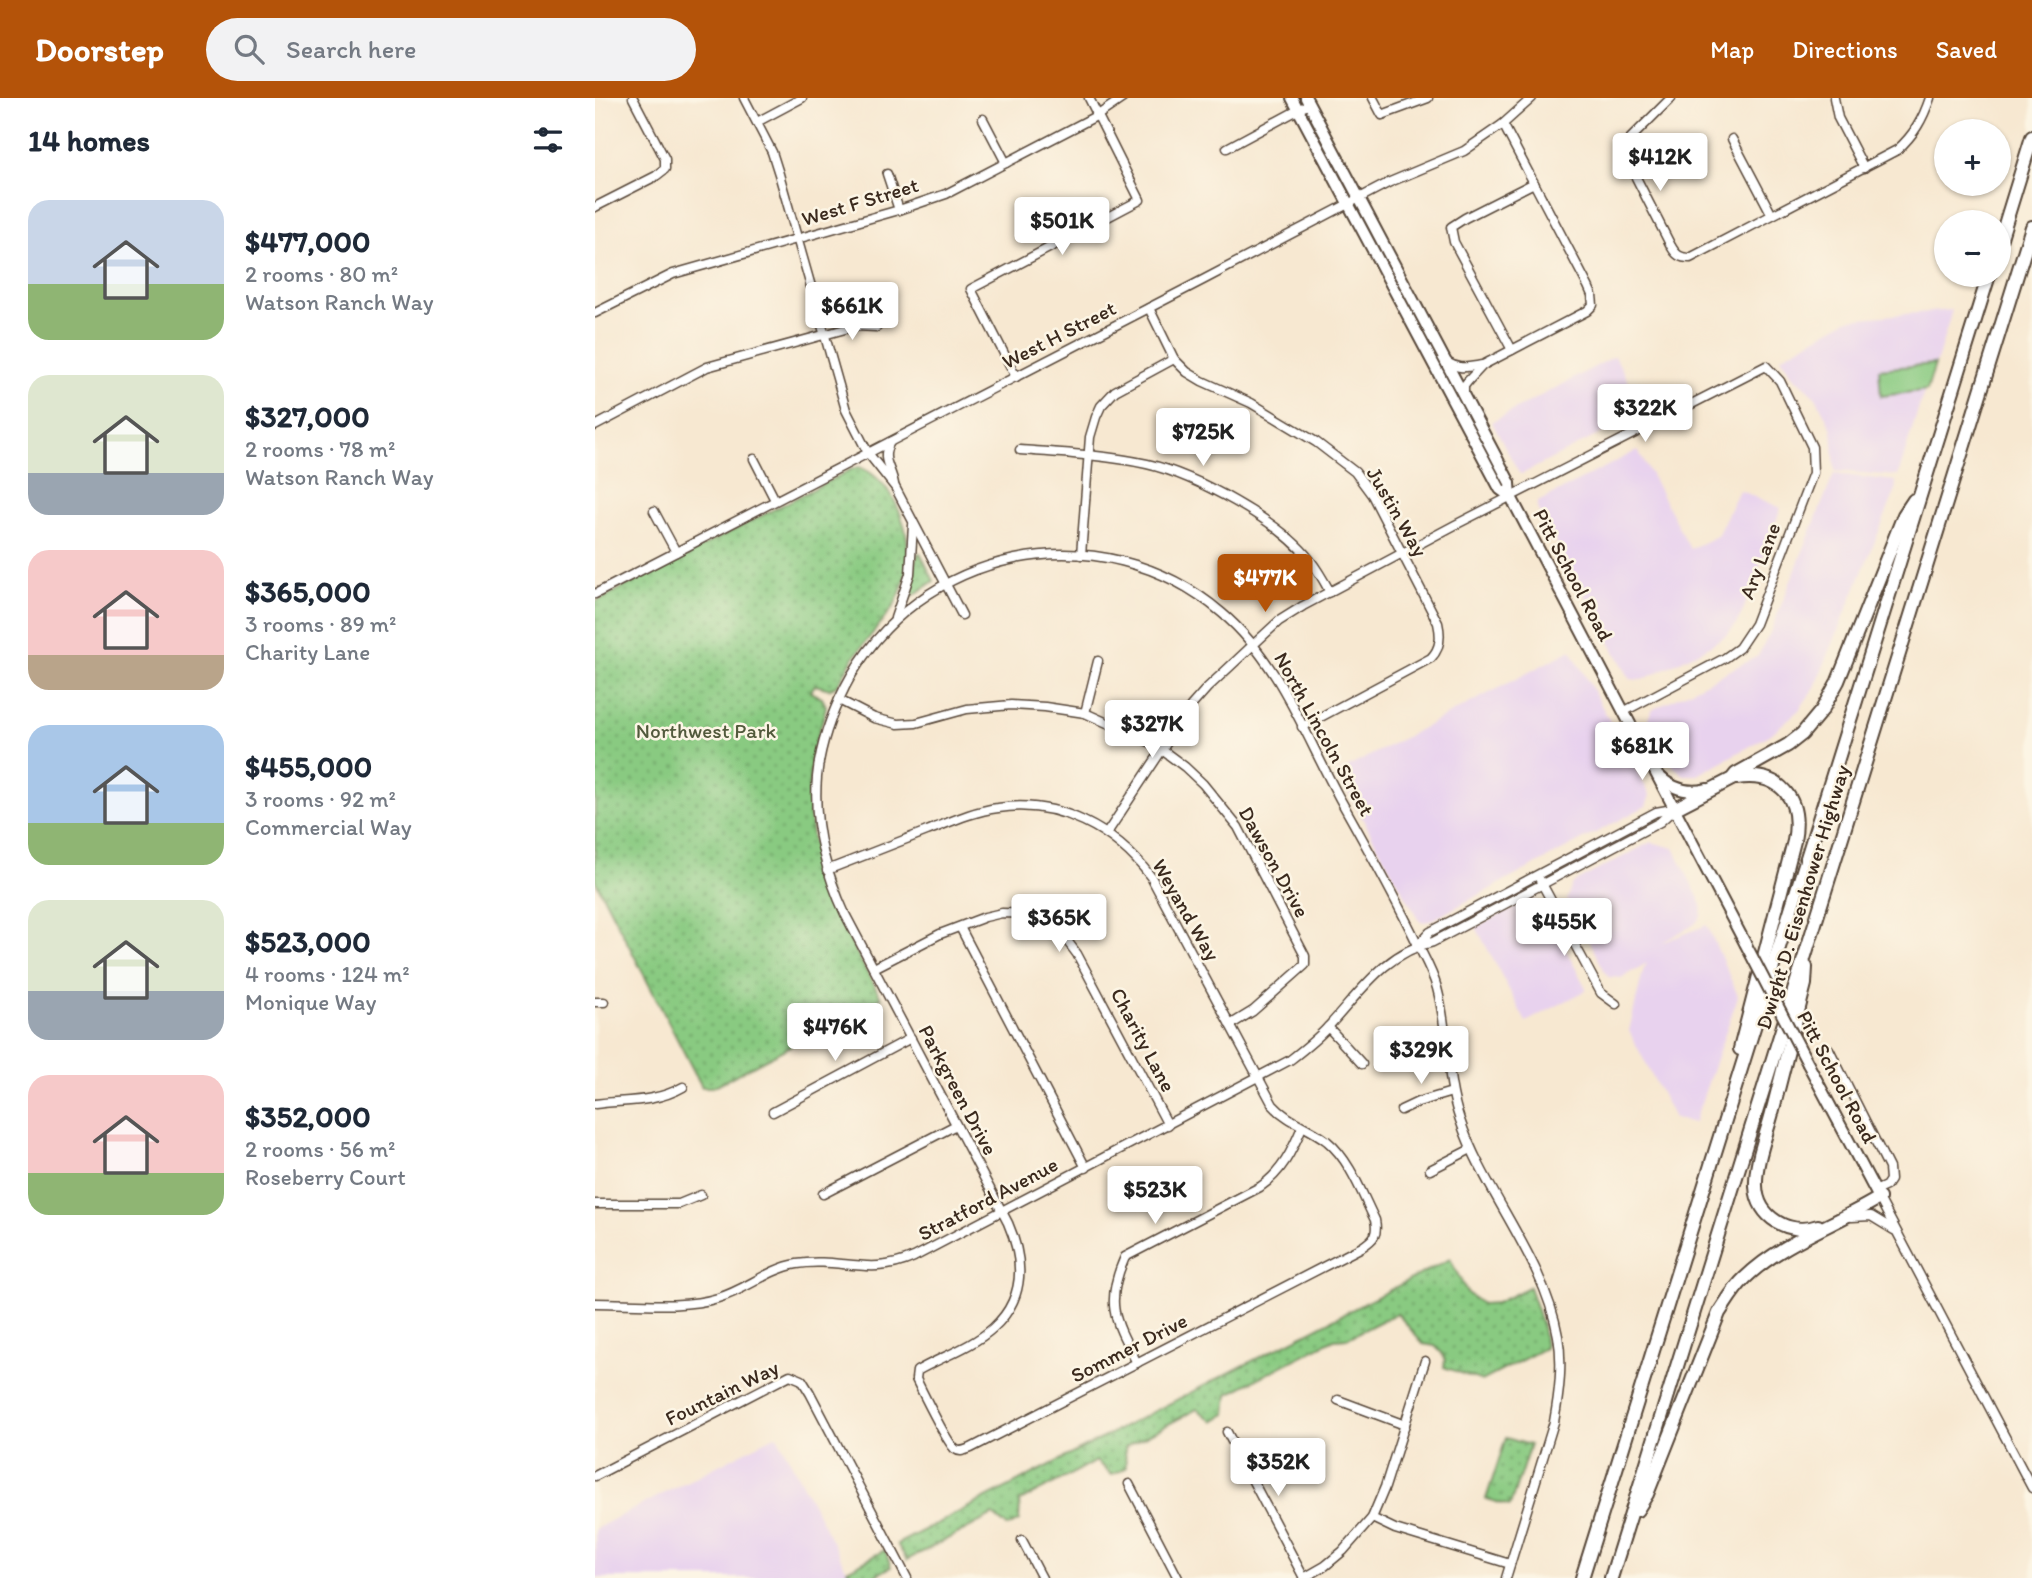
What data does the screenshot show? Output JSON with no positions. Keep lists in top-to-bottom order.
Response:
{
  "streets": {
    "highway": ["Dwight D. Eisenhower Highway"],
    "main road": ["Pitt School Road"],
    "street": [
      "West F Street",
      "West H Street",
      "Justin Way",
      "Ary Lane",
      "North Lincoln Street",
      "Dawson Drive",
      "Weyand Way",
      "Charity Lane",
      "Parkgreen Drive",
      "Stratford Avenue",
      "Sommer Drive",
      "Fountain Way"
    ]
  },
  "crossings": [
    ["West H Street", "Justin Way"],
    ["West H Street", "Pitt School Road"],
    ["Justin Way", "North Lincoln Street"],
    ["Ary Lane", "Pitt School Road"],
    ["Pitt School Road", "Stratford Avenue"],
    ["North Lincoln Street", "Parkgreen Drive"],
    ["North Lincoln Street", "Stratford Avenue"],
    ["Dawson Drive", "Weyand Way"],
    ["Dawson Drive", "Parkgreen Drive"],
    ["Weyand Way", "Parkgreen Drive"],
    ["Weyand Way", "Stratford Avenue"],
    ["Weyand Way", "Sommer Drive"],
    ["Charity Lane", "Parkgreen Drive"],
    ["Charity Lane", "Stratford Avenue"],
    ["Parkgreen Drive", "Stratford Avenue"],
    ["Parkgreen Drive", "Sommer Drive"]
  ],
  "parks": ["Northwest Park"],
  "page": {
    "header": "Doorstep",
    "search": "Search here",
    "nav": ["Map", "Directions", "Saved"],
    "heading": "14 homes",
    "map_buttons": ["+", "−"],
    "price": [
      "$412K",
      "$501K",
      "$661K",
      "$322K",
      "$725K",
      "$477K",
      "$327K",
      "$681K",
      "$365K",
      "$455K",
      "$476K",
      "$329K",
      "$523K",
      "$352K"
    ],
    "list": [
      {
        "name": "$477,000",
        "note": "2 rooms · 80 m² · Watson Ranch Way"
      },
      {
        "name": "$327,000",
        "note": "2 rooms · 78 m² · Watson Ranch Way"
      },
      {
        "name": "$365,000",
        "note": "3 rooms · 89 m² · Charity Lane"
      },
      {
        "name": "$455,000",
        "note": "3 rooms · 92 m² · Commercial Way"
      },
      {
        "name": "$523,000",
        "note": "4 rooms · 124 m² · Monique Way"
      },
      {
        "name": "$352,000",
        "note": "2 rooms · 56 m² · Roseberry Court"
      }
    ]
  }
}
